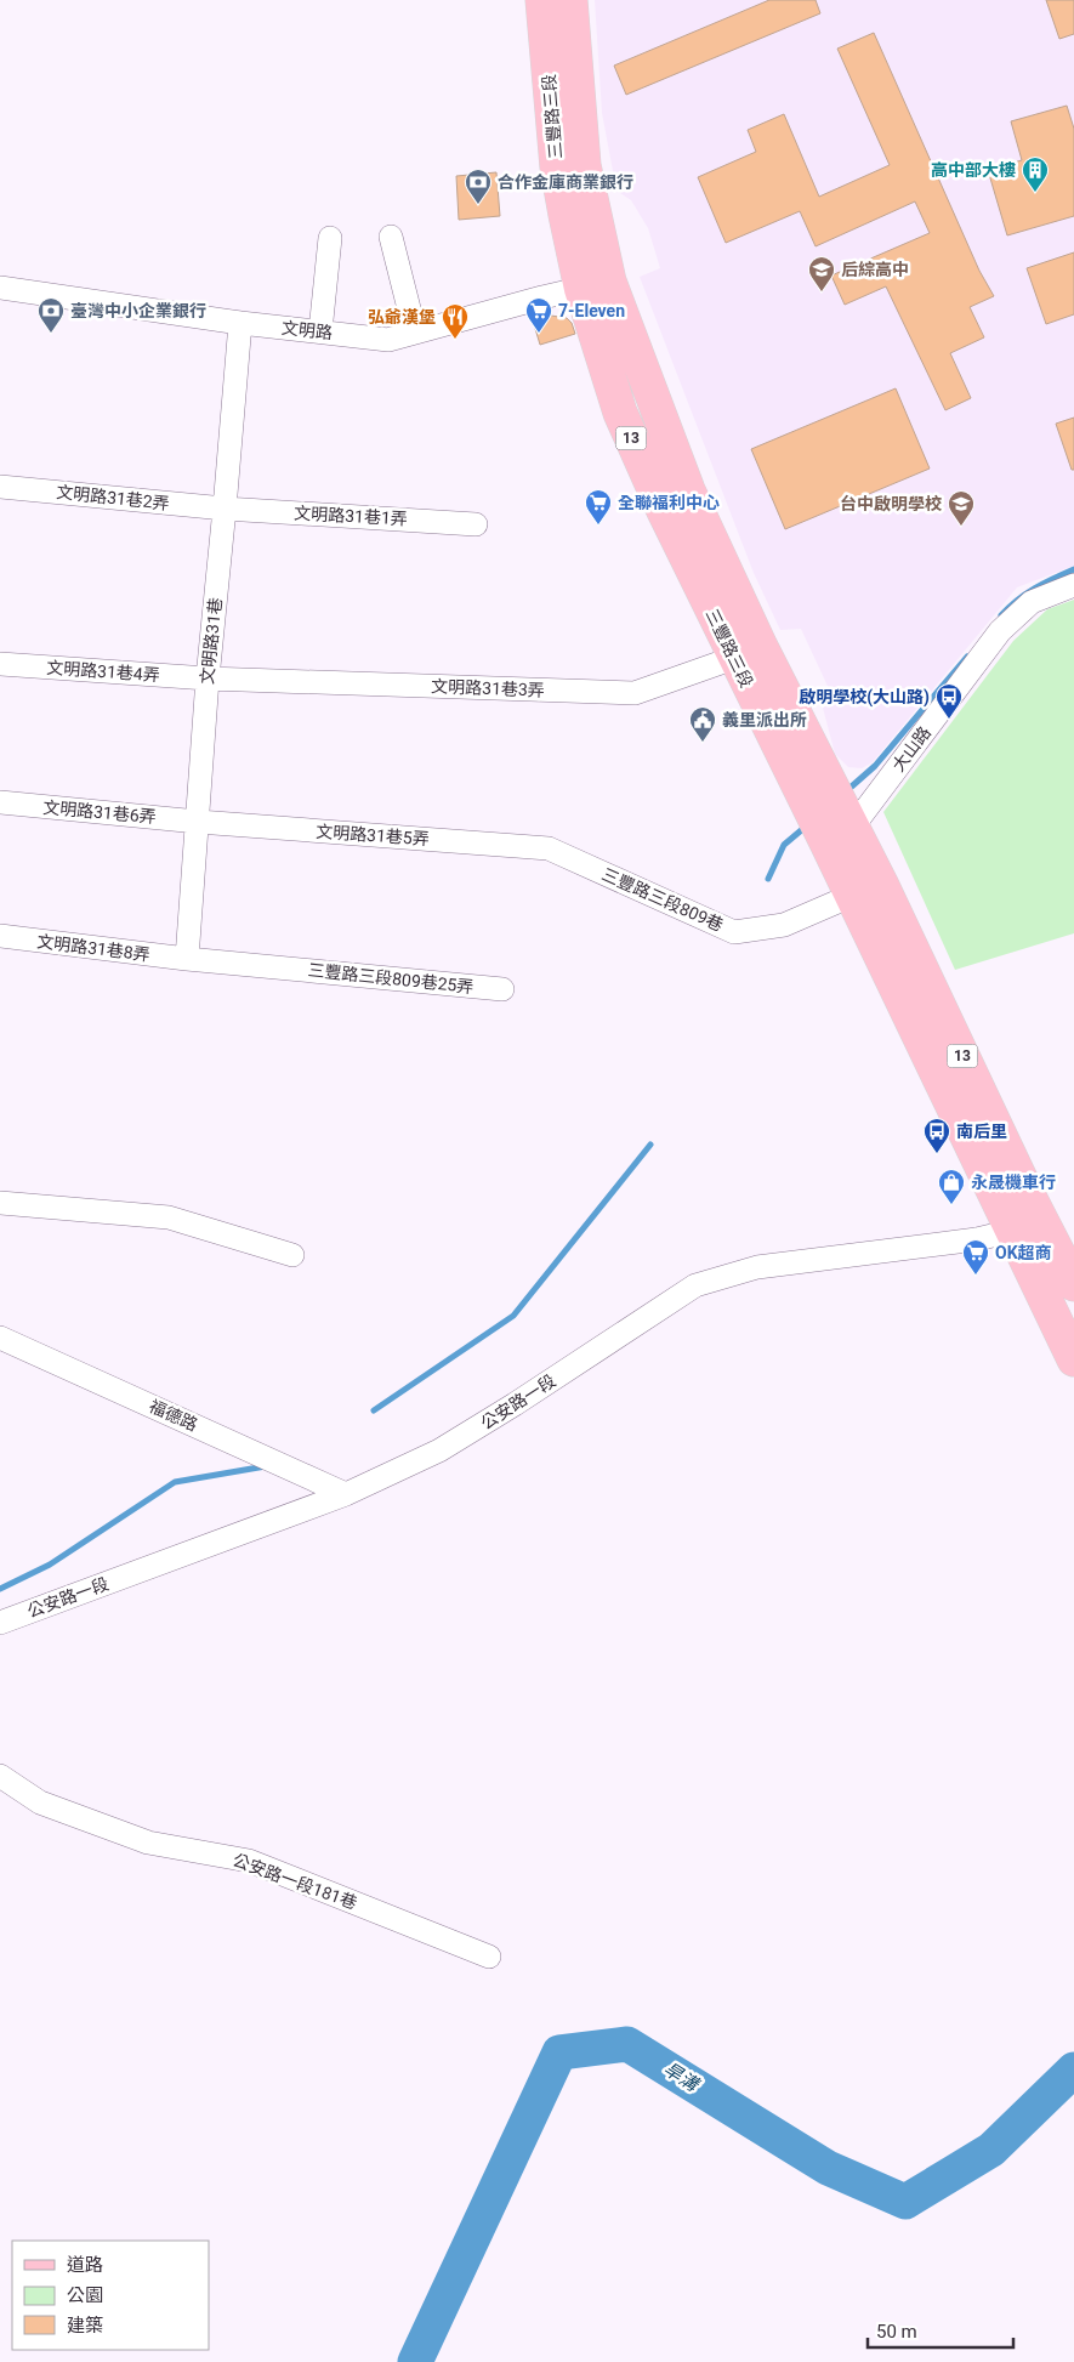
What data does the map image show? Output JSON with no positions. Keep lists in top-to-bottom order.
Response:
{
  "streets": {
    "main road": ["三豐路三段", "13"],
    "street": [
      "文明路",
      "文明路31巷2弄",
      "文明路31巷1弄",
      "文明路31巷",
      "文明路31巷4弄",
      "文明路31巷3弄",
      "大山路",
      "文明路31巷6弄",
      "文明路31巷5弄",
      "三豐路三段809巷",
      "文明路31巷8弄",
      "三豐路三段809巷25弄",
      "公安路一段",
      "福德路",
      "公安路一段181巷"
    ]
  },
  "crossings": [
    ["三豐路三段", "文明路"],
    ["三豐路三段", "文明路31巷3弄"],
    ["三豐路三段", "大山路"],
    ["三豐路三段", "三豐路三段809巷"],
    ["三豐路三段", "公安路一段"],
    ["文明路", "文明路31巷"],
    ["文明路31巷2弄", "文明路31巷1弄"],
    ["文明路31巷2弄", "文明路31巷"],
    ["文明路31巷1弄", "文明路31巷"],
    ["文明路31巷", "文明路31巷4弄"],
    ["文明路31巷", "文明路31巷3弄"],
    ["文明路31巷", "文明路31巷6弄"],
    ["文明路31巷", "文明路31巷5弄"],
    ["文明路31巷", "文明路31巷8弄"],
    ["文明路31巷4弄", "文明路31巷3弄"],
    ["文明路31巷6弄", "文明路31巷5弄"],
    ["文明路31巷5弄", "三豐路三段809巷"],
    ["文明路31巷8弄", "三豐路三段809巷25弄"],
    ["公安路一段", "福德路"]
  ],
  "water": ["旱溝"],
  "places": {
    "building": ["高中部大樓"],
    "bank": ["合作金庫商業銀行", "臺灣中小企業銀行"],
    "school or university": ["后綜高中", "台中啟明學校"],
    "supermarket": ["7-Eleven", "全聯福利中心", "OK超商"],
    "restaurant": ["弘爺漢堡"],
    "bus stop": ["啟明學校(大山路)", "南后里"],
    "public building": ["義里派出所"],
    "shop": ["永晟機車行"]
  },
  "legend": ["道路", "公園", "建築"],
  "scale_bar": "50 m"
}
